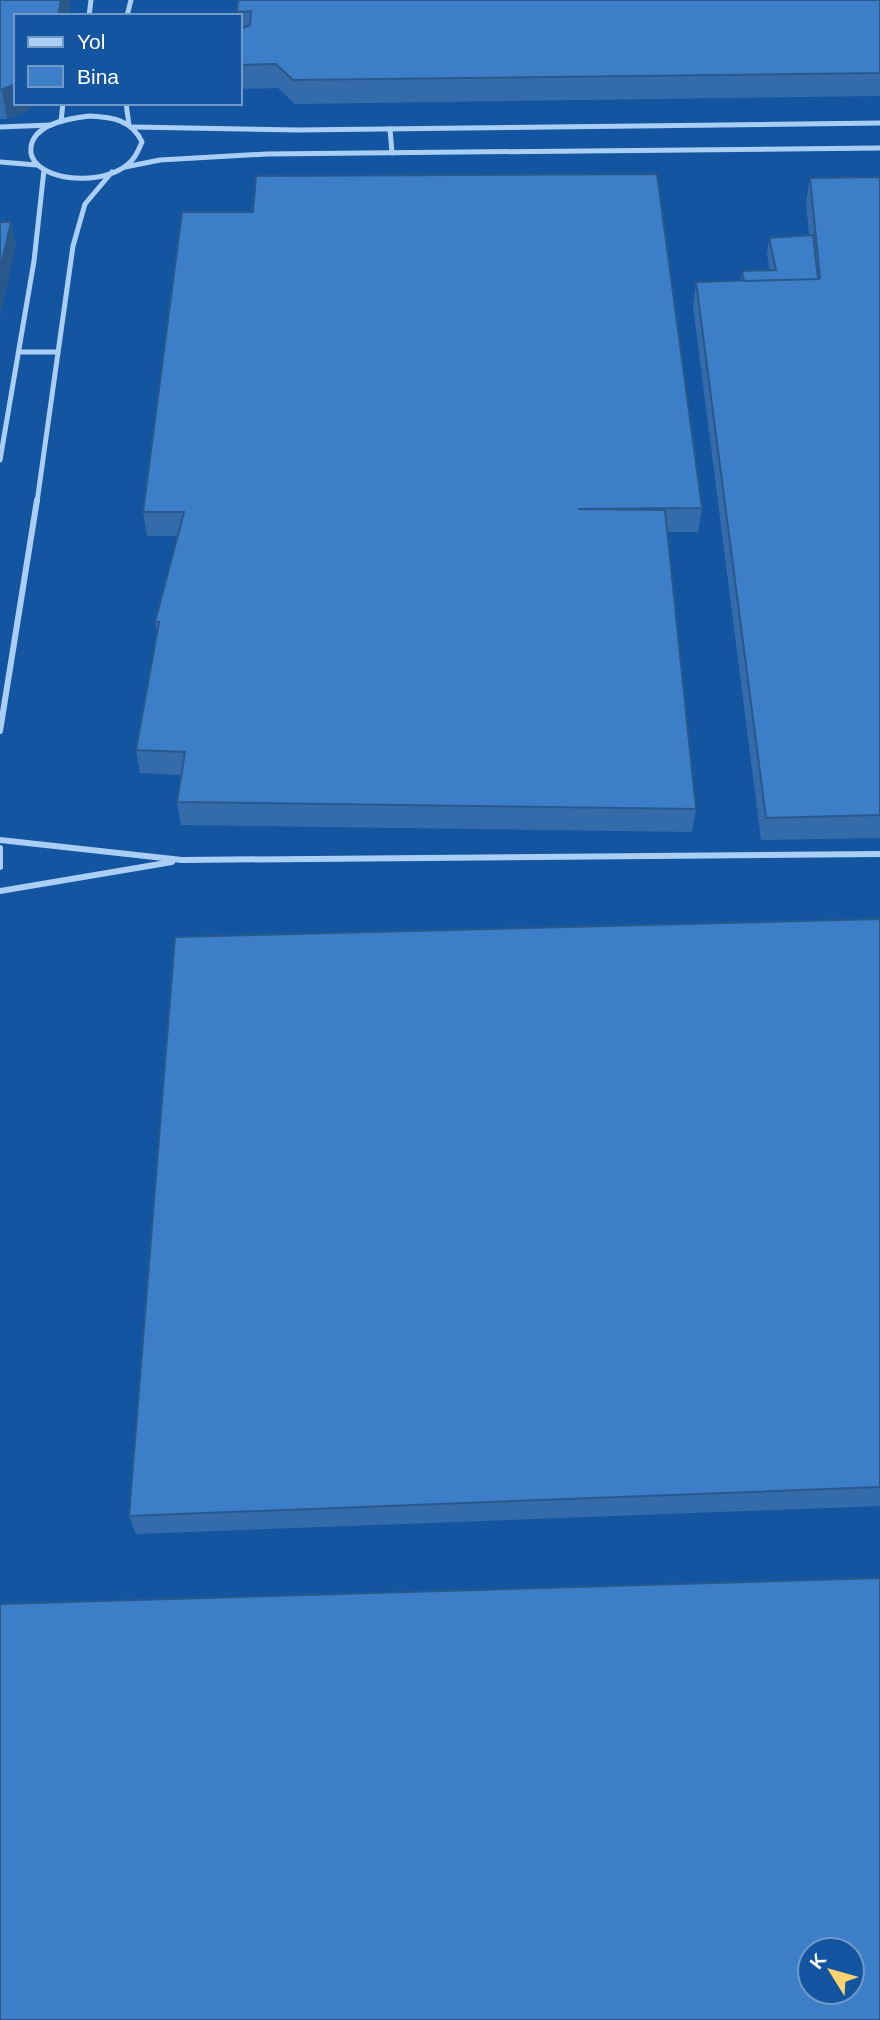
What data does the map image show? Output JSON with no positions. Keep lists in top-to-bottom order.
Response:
{
  "legend": ["Yol", "Bina"],
  "north": "top left"
}
